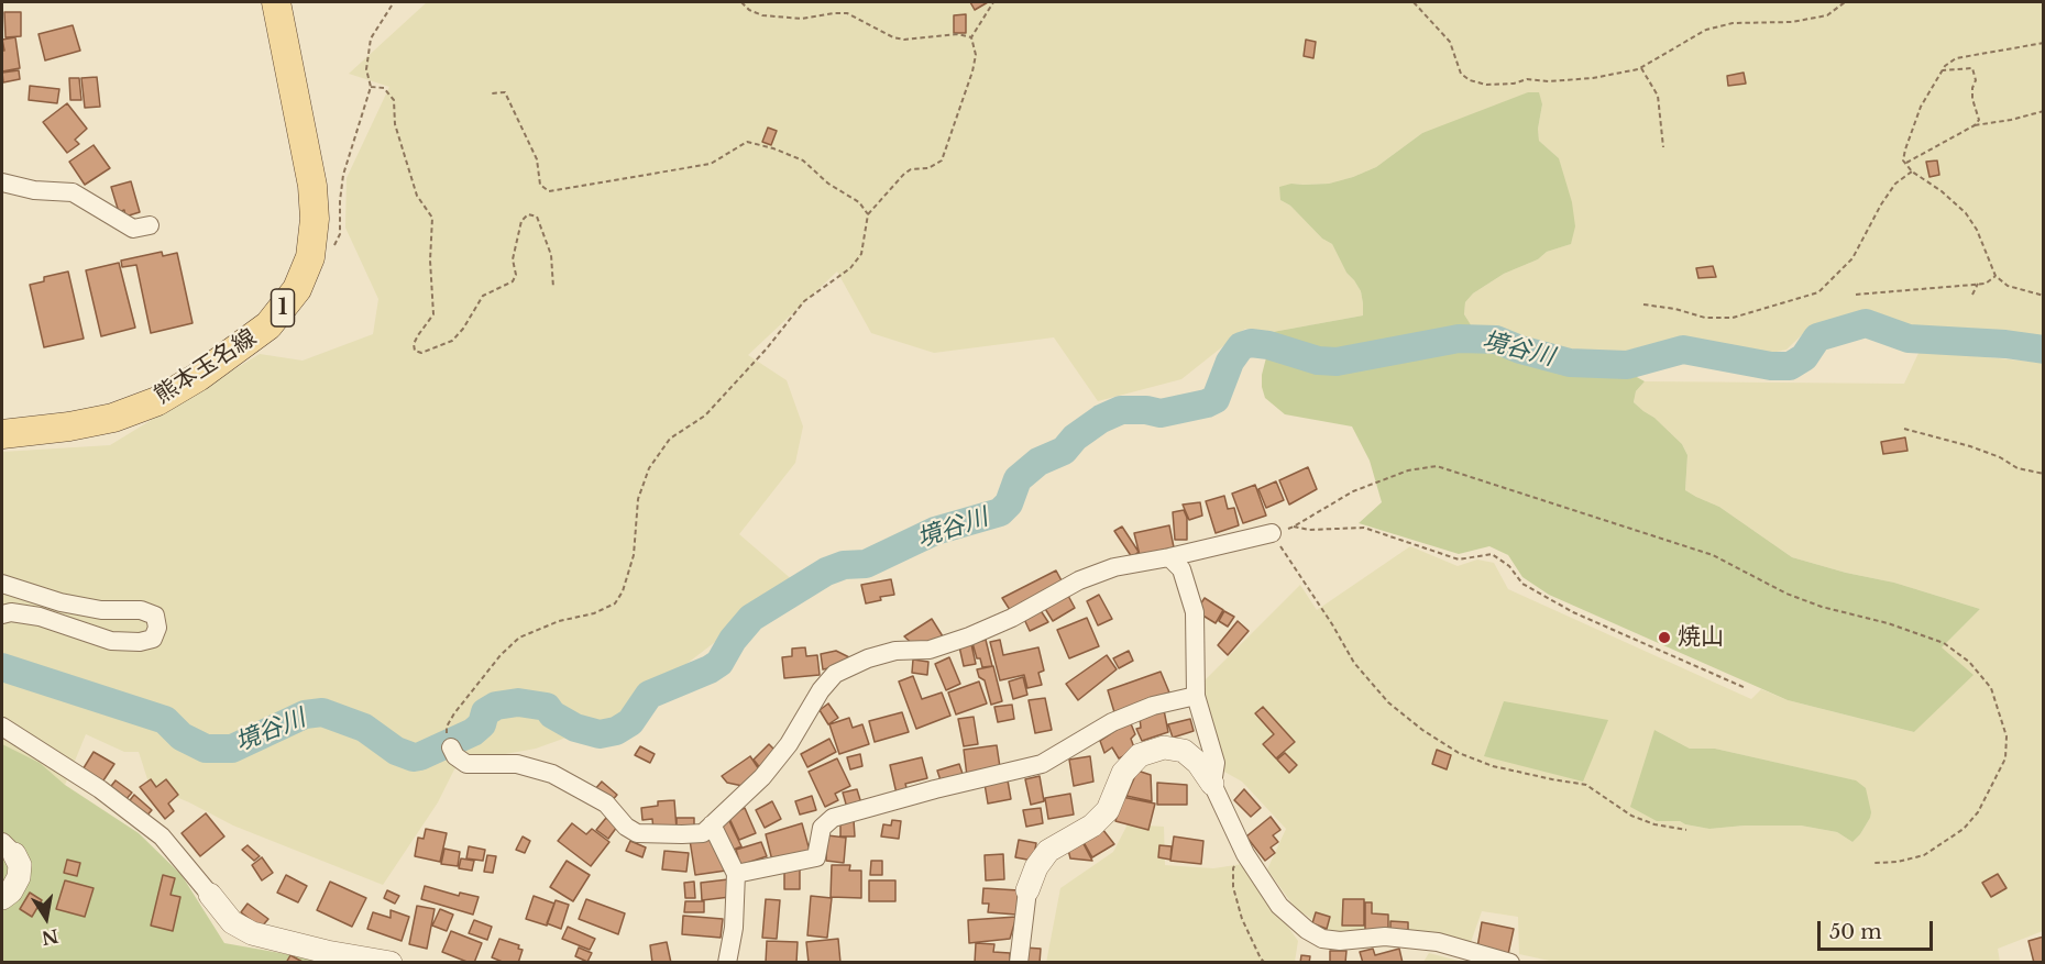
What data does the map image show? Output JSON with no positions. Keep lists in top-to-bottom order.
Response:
{
  "streets": {
    "main road": ["1", "熊本玉名線"]
  },
  "water": ["境谷川"],
  "places": ["焼山"],
  "scale_bar": "50 m",
  "north": "bottom"
}
